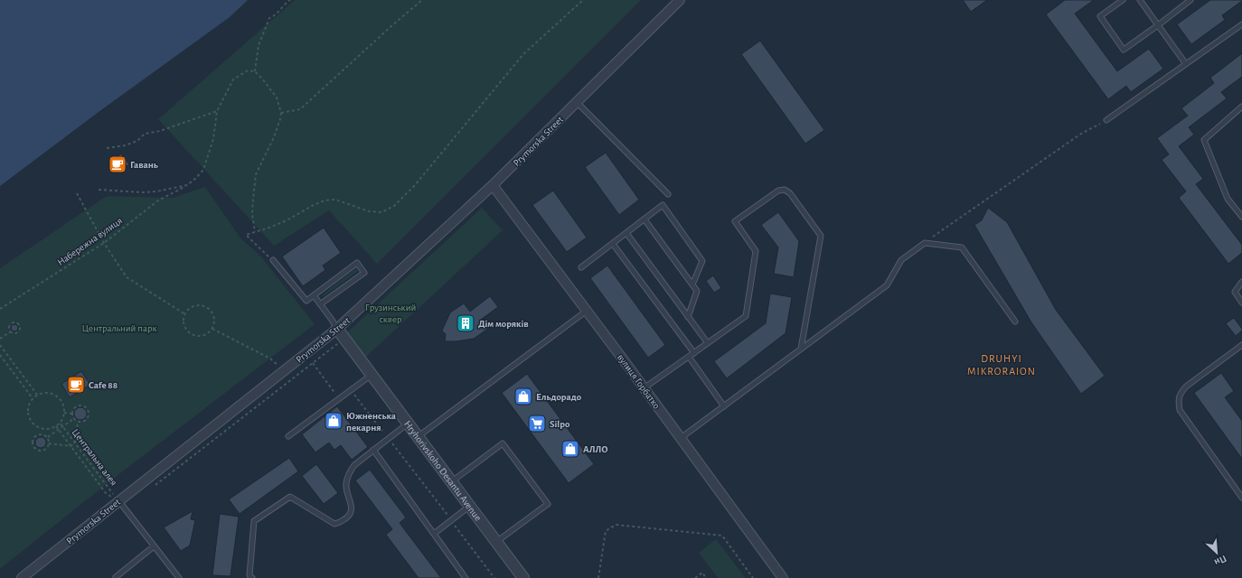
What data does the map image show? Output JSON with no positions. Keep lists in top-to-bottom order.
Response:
{
  "streets": {
    "street": ["Prymorska Street", "вулиця Горбатко", "Hryhorivskoho Desantu Avenue"],
    "path": ["Набережна вулиця", "Центральна алея"]
  },
  "crossings": [
    ["Prymorska Street", "вулиця Горбатко"],
    ["Prymorska Street", "Центральна алея"],
    ["Prymorska Street", "Hryhorivskoho Desantu Avenue"]
  ],
  "districts": ["DRUHYI MIKRORAION"],
  "parks": ["Грузинський сквер", "Центральний парк"],
  "places": {
    "cafe": ["Гавань", "Cafe 88"],
    "building": ["Дім моряків"],
    "shop": ["Ельдорадо", "Южненська пекарня", "АЛЛО"],
    "supermarket": ["Silpo"]
  },
  "north": "bottom right"
}
